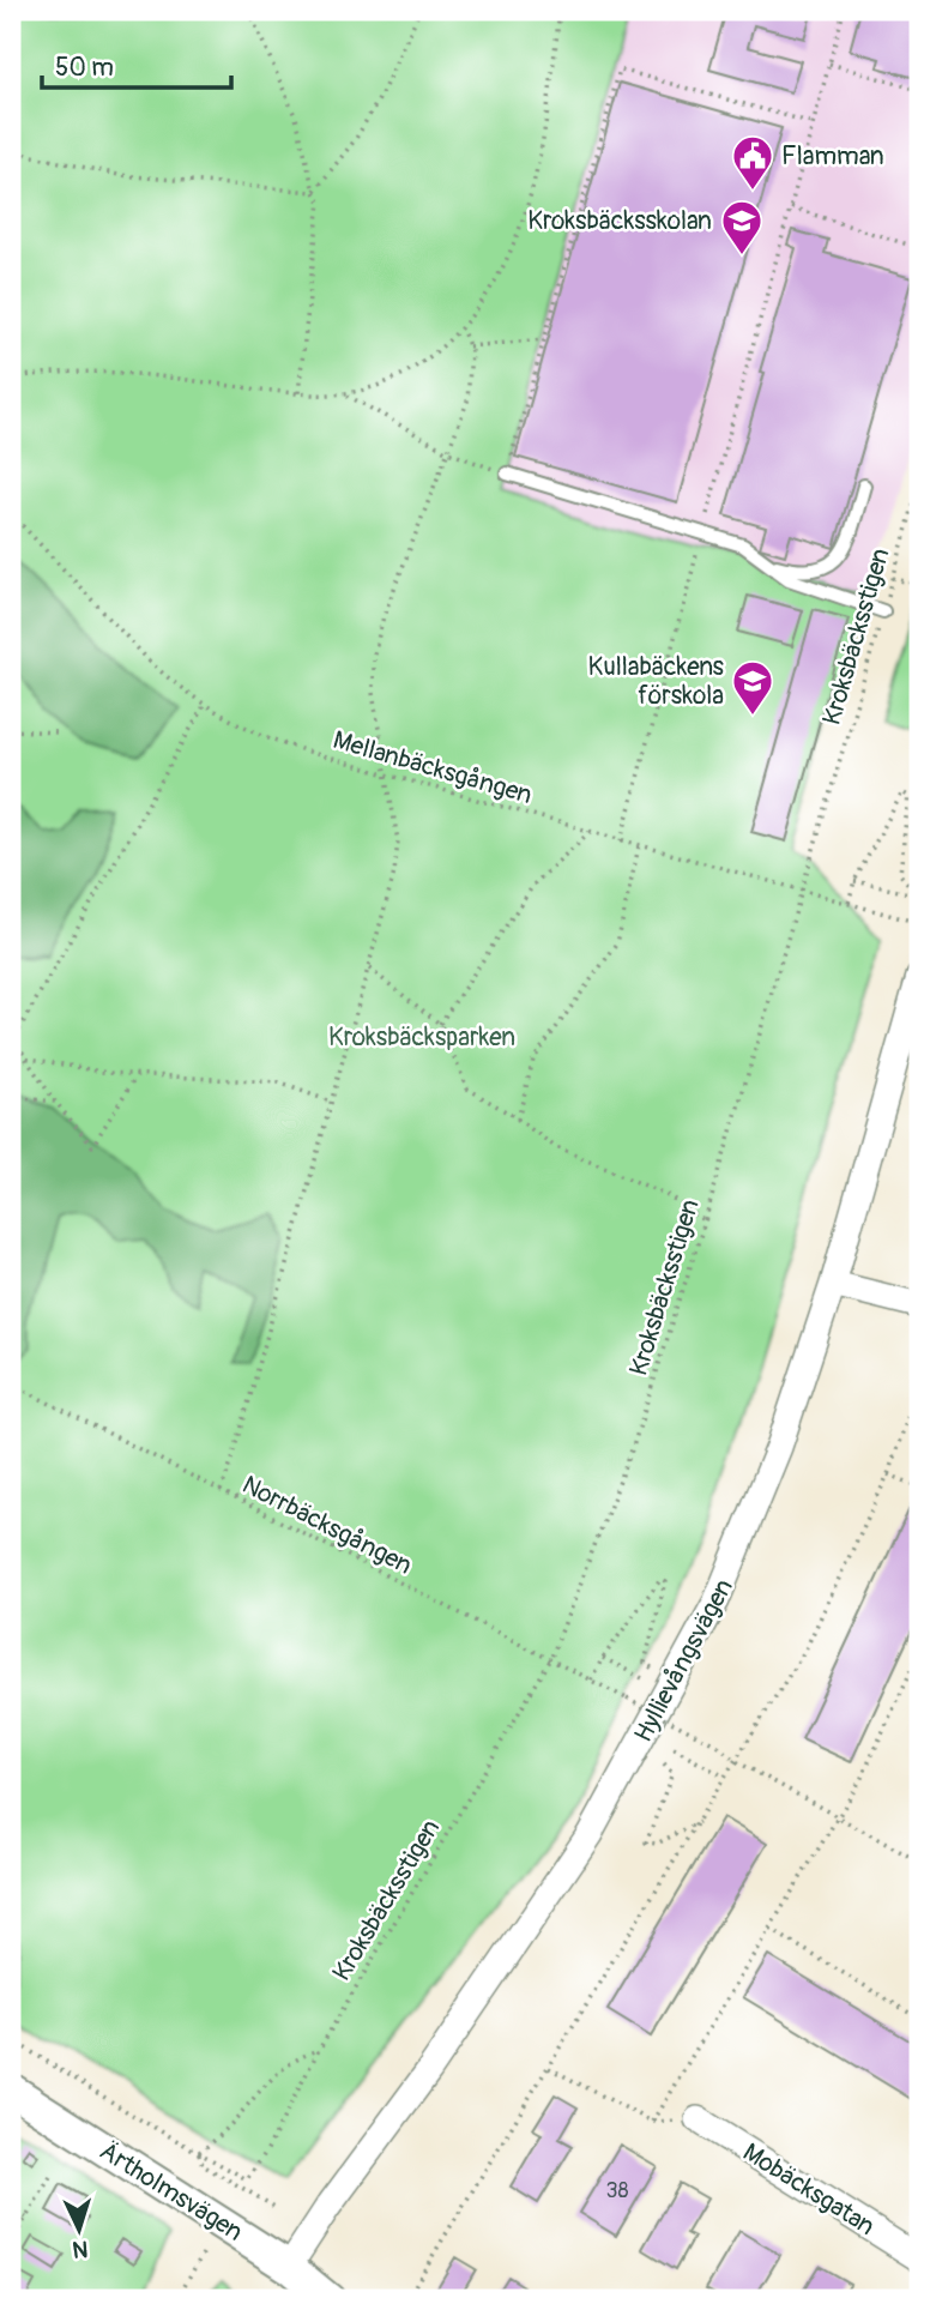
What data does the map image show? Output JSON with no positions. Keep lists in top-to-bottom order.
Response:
{
  "streets": {
    "street": ["Hyllievångsvägen", "Mobäcksgatan", "Ärtholmsvägen"],
    "path": ["Kroksbäcksstigen", "Mellanbäcksgången", "Norrbäcksgången"]
  },
  "crossings": [
    ["Kroksbäcksstigen", "Mellanbäcksgången"],
    ["Kroksbäcksstigen", "Norrbäcksgången"],
    ["Hyllievångsvägen", "Ärtholmsvägen"]
  ],
  "parks": ["Kroksbäcksparken"],
  "places": {
    "public building": ["Flamman"],
    "school or university": ["Kroksbäcksskolan", "Kullabäckens förskola"]
  },
  "house_numbers": ["38"],
  "scale_bar": "50 m",
  "north": "bottom"
}
